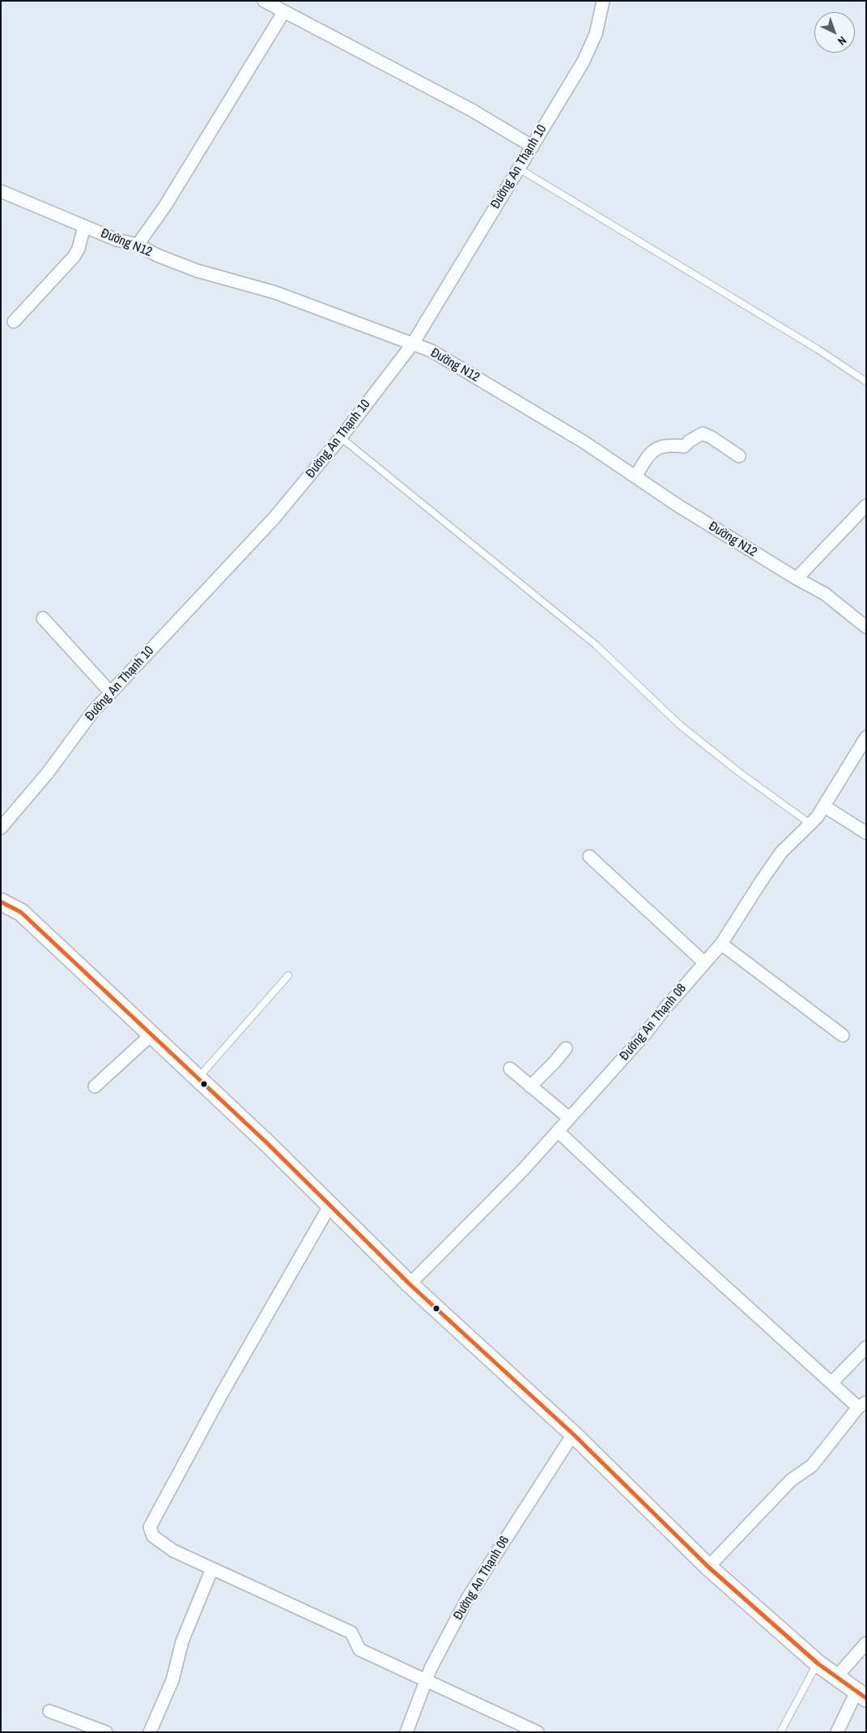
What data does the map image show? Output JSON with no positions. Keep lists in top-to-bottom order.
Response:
{
  "streets": {
    "street": [
      "Đường An Thạnh 10",
      "Đường N12",
      "Đường An Thạnh 08",
      "Đường An Thạnh 06"
    ]
  },
  "crossings": [
    ["Đường An Thạnh 10", "Đường N12"]
  ],
  "north": "bottom right"
}
